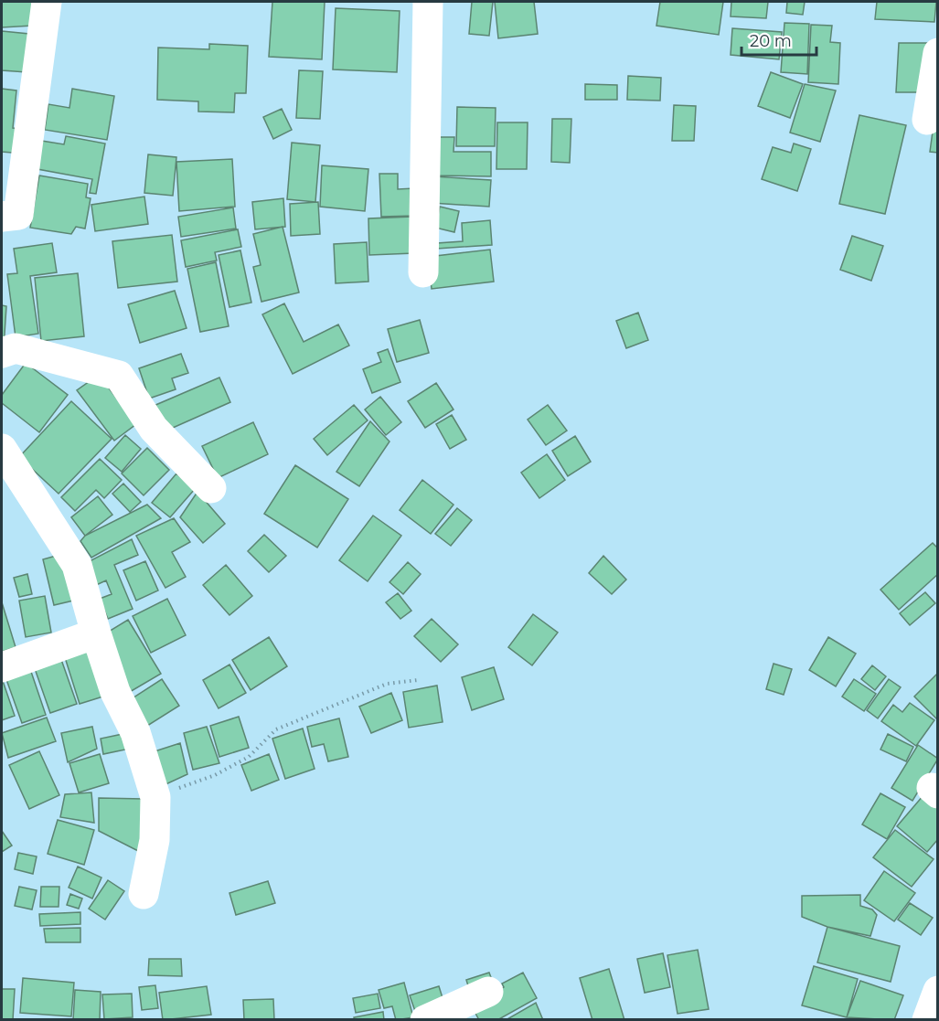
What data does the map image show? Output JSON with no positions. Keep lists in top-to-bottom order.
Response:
{
  "scale_bar": "20 m"
}
